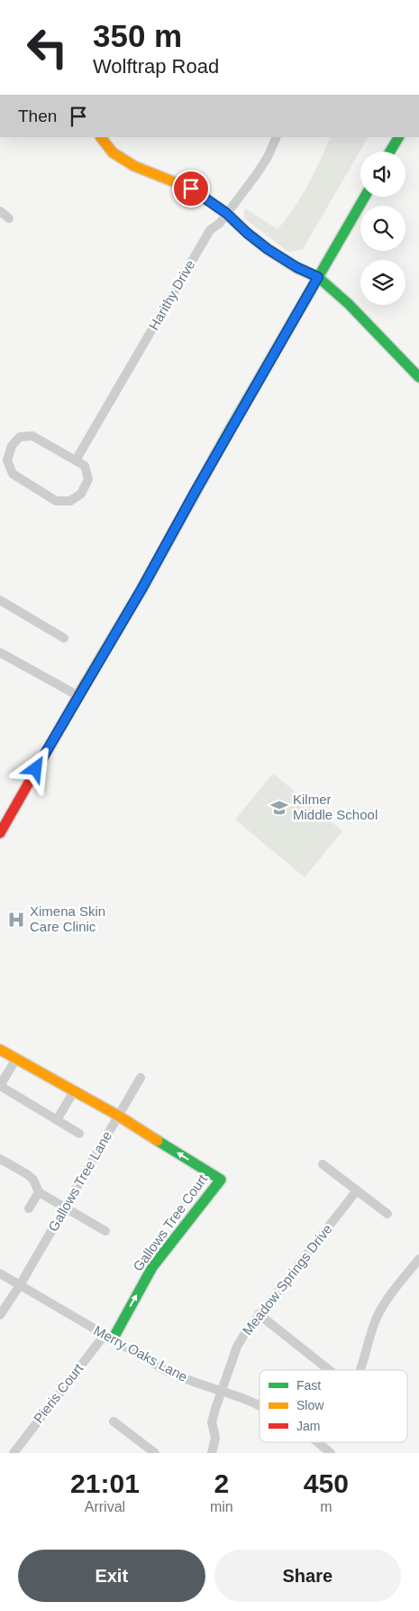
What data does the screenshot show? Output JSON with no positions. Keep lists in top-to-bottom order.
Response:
{
  "streets": {
    "street": [
      "Harithy Drive",
      "Gallows Tree Lane",
      "Gallows Tree Court",
      "Meadow Springs Drive",
      "Merry Oaks Lane",
      "Pieris Court"
    ]
  },
  "crossings": [
    ["Gallows Tree Lane", "Gallows Tree Court"],
    ["Gallows Tree Lane", "Merry Oaks Lane"],
    ["Gallows Tree Court", "Merry Oaks Lane"],
    ["Gallows Tree Court", "Pieris Court"],
    ["Meadow Springs Drive", "Merry Oaks Lane"],
    ["Merry Oaks Lane", "Pieris Court"]
  ],
  "places": {
    "school or university": ["Kilmer Middle School"],
    "hospital": ["Ximena Skin Care Clinic"]
  },
  "legend": ["Fast", "Slow", "Jam"],
  "page": {
    "turn": ["350 m", "Wolftrap Road"],
    "then": "Then",
    "eta": [
      "21:01",
      "Arrival",
      "2",
      "min",
      "450",
      "m"
    ],
    "buttons": ["Exit", "Share"]
  }
}
